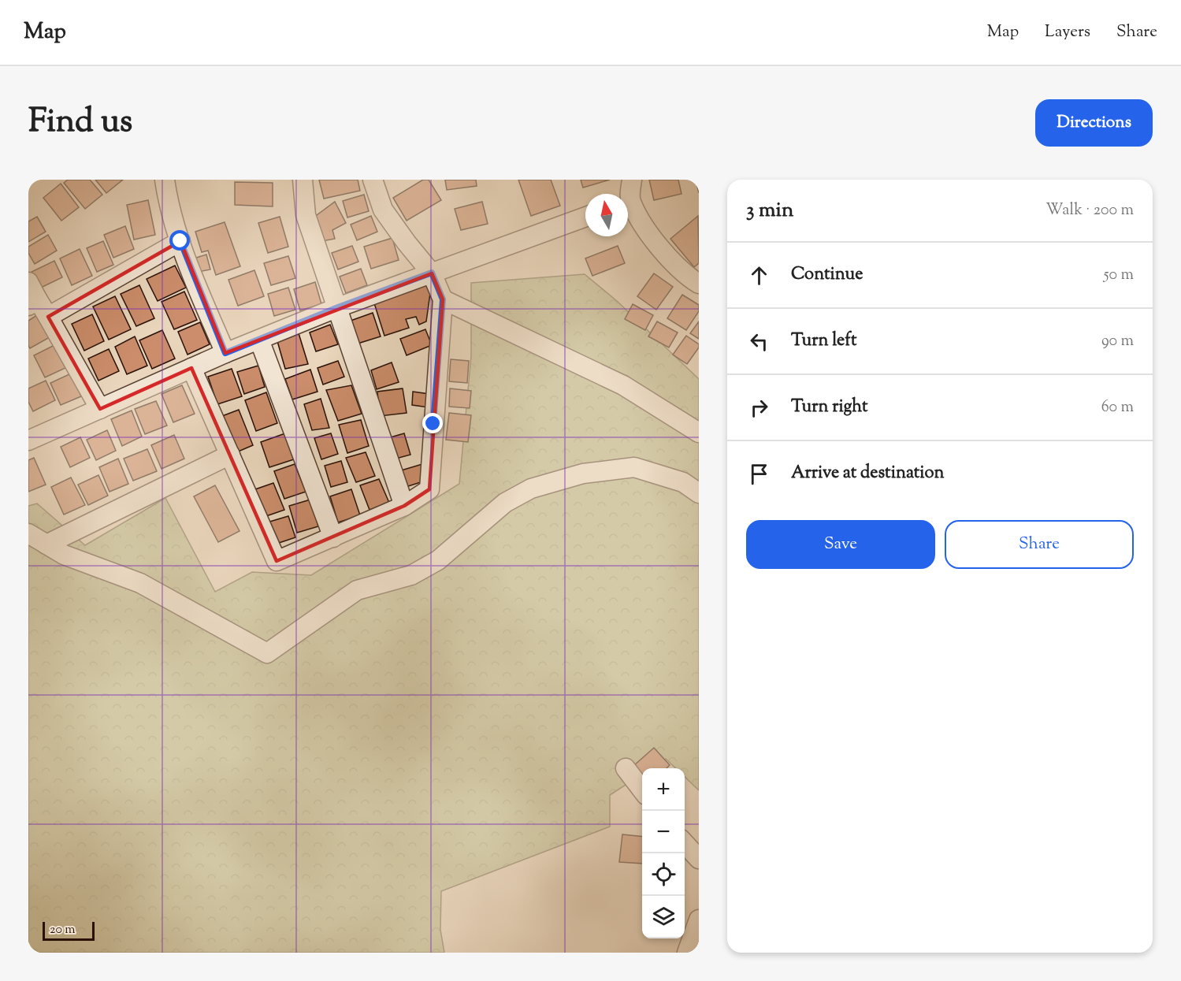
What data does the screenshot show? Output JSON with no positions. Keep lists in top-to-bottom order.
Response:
{
  "scale_bar": "20 m",
  "north": "top",
  "page": {
    "header": "Map",
    "nav": ["Map", "Layers", "Share"],
    "title": "Find us",
    "buttons": [
      "Directions",
      ["Save", "Share"]
    ],
    "heading": ["3 min", "Walk · 200 m"],
    "list": [
      ["Continue", "50 m"],
      ["Turn left", "90 m"],
      ["Turn right", "60 m"],
      "Arrive at destination"
    ],
    "map_buttons": ["+", "−"],
    "scale": "20 m"
  }
}
